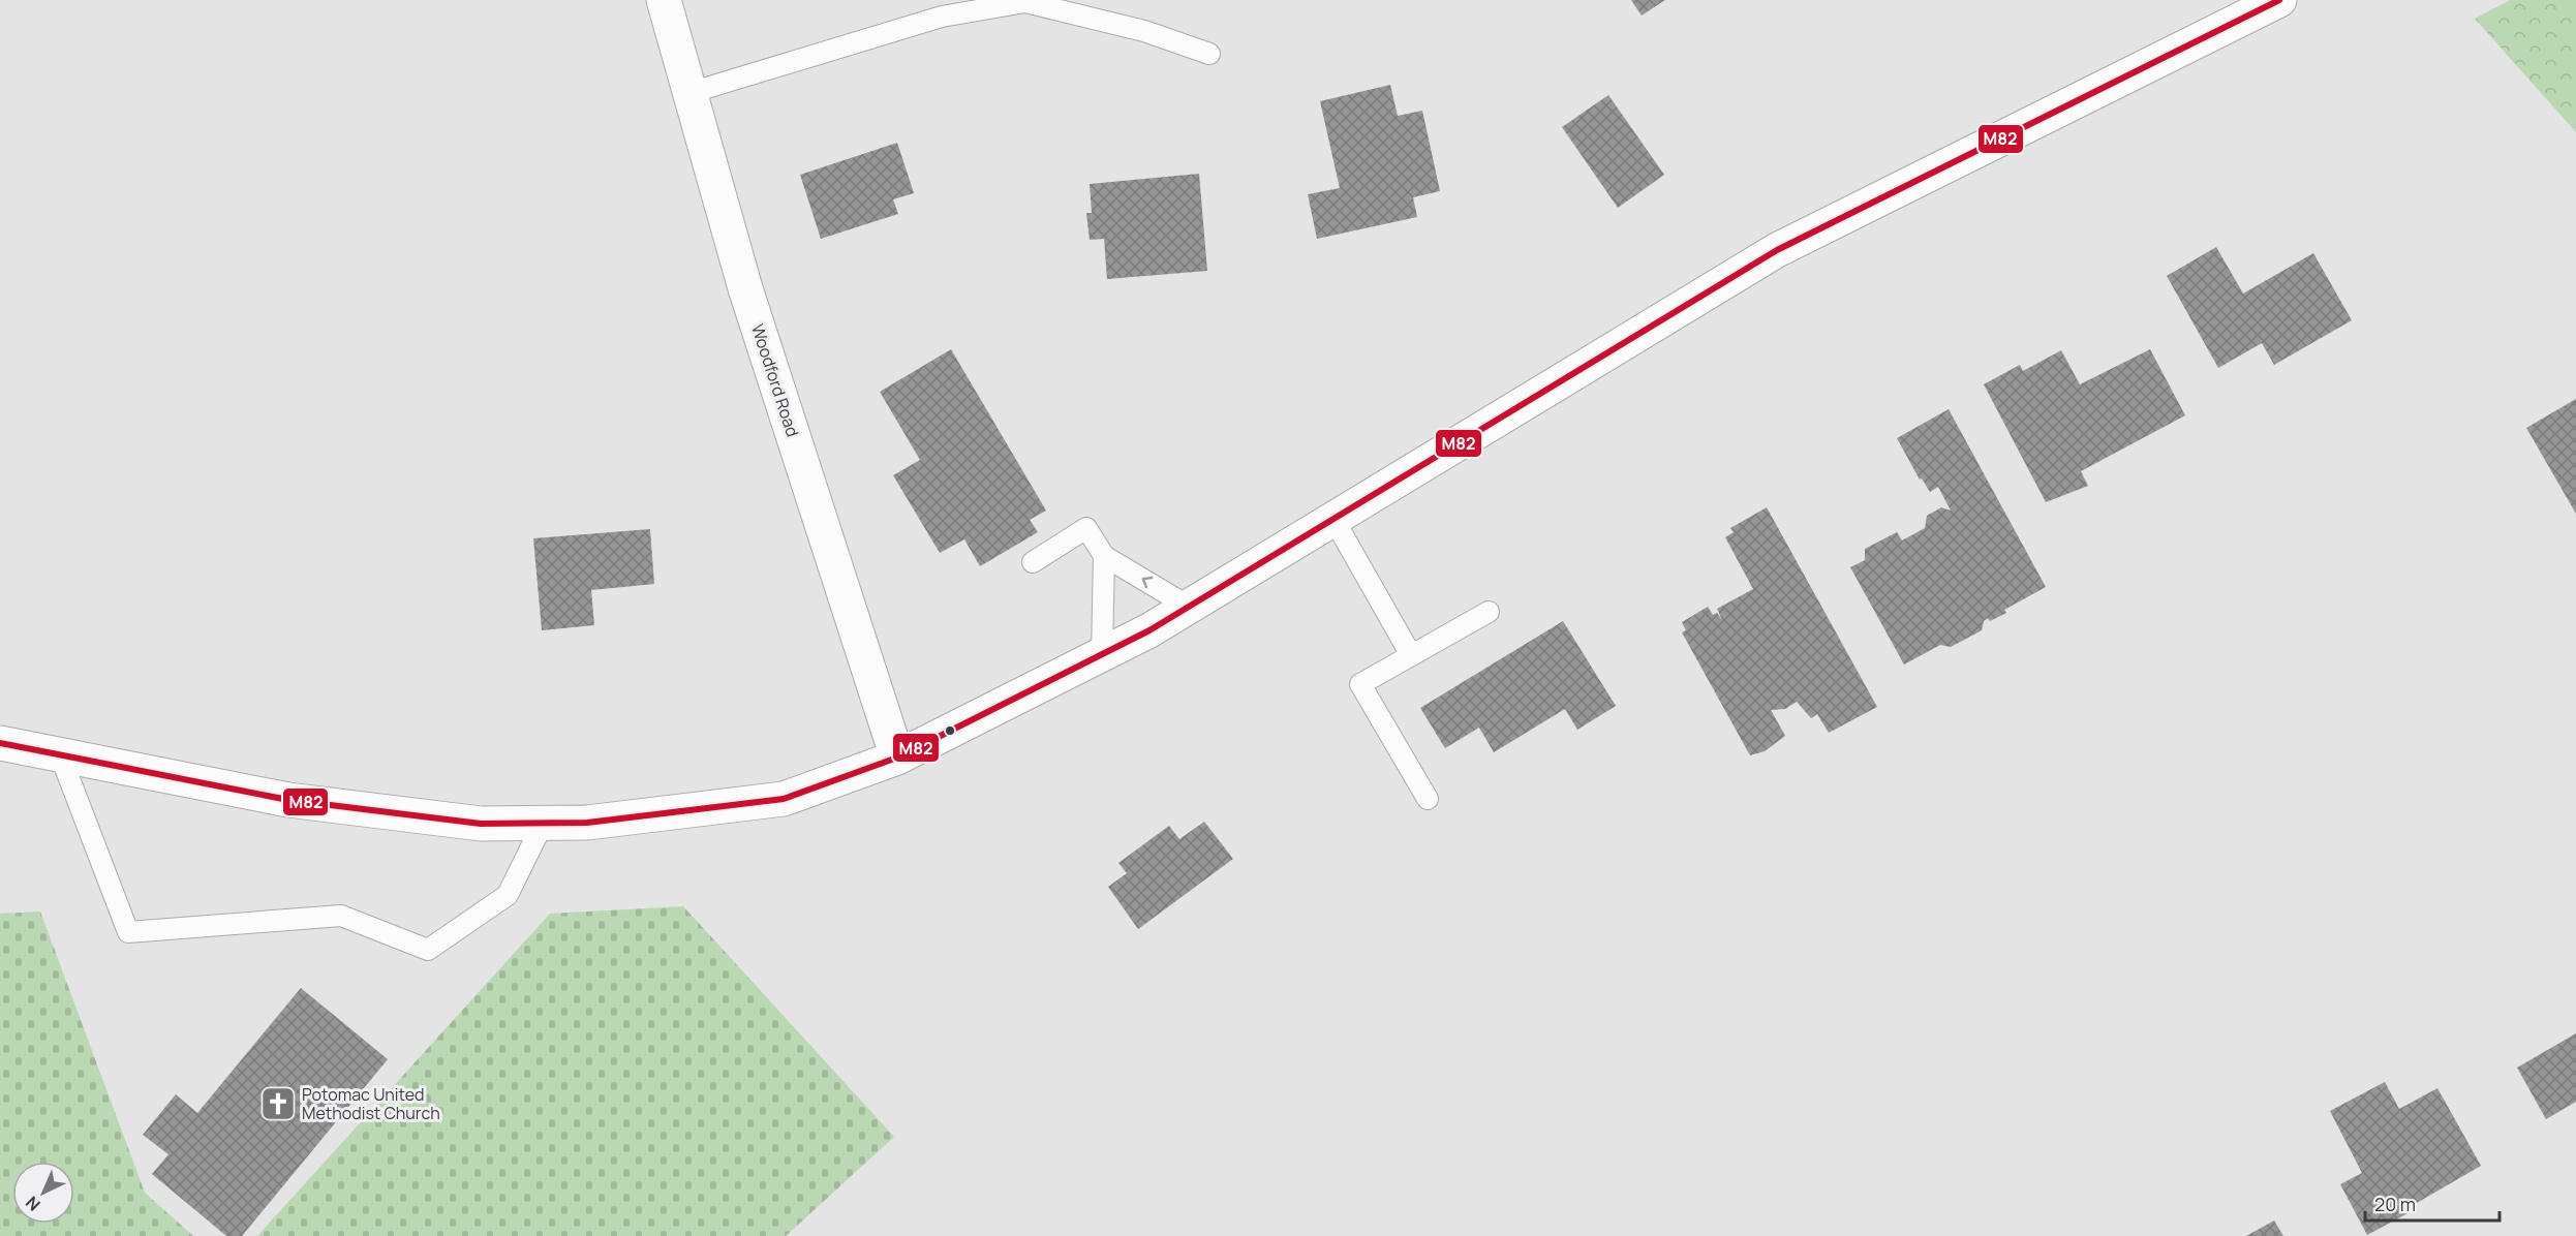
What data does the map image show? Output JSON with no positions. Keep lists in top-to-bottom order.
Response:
{
  "streets": {
    "main road": ["Woodford Road"]
  },
  "places": {
    "church": ["Potomac United Methodist Church"]
  },
  "lines": ["transit line M82"],
  "scale_bar": "20 m",
  "north": "bottom left"
}
